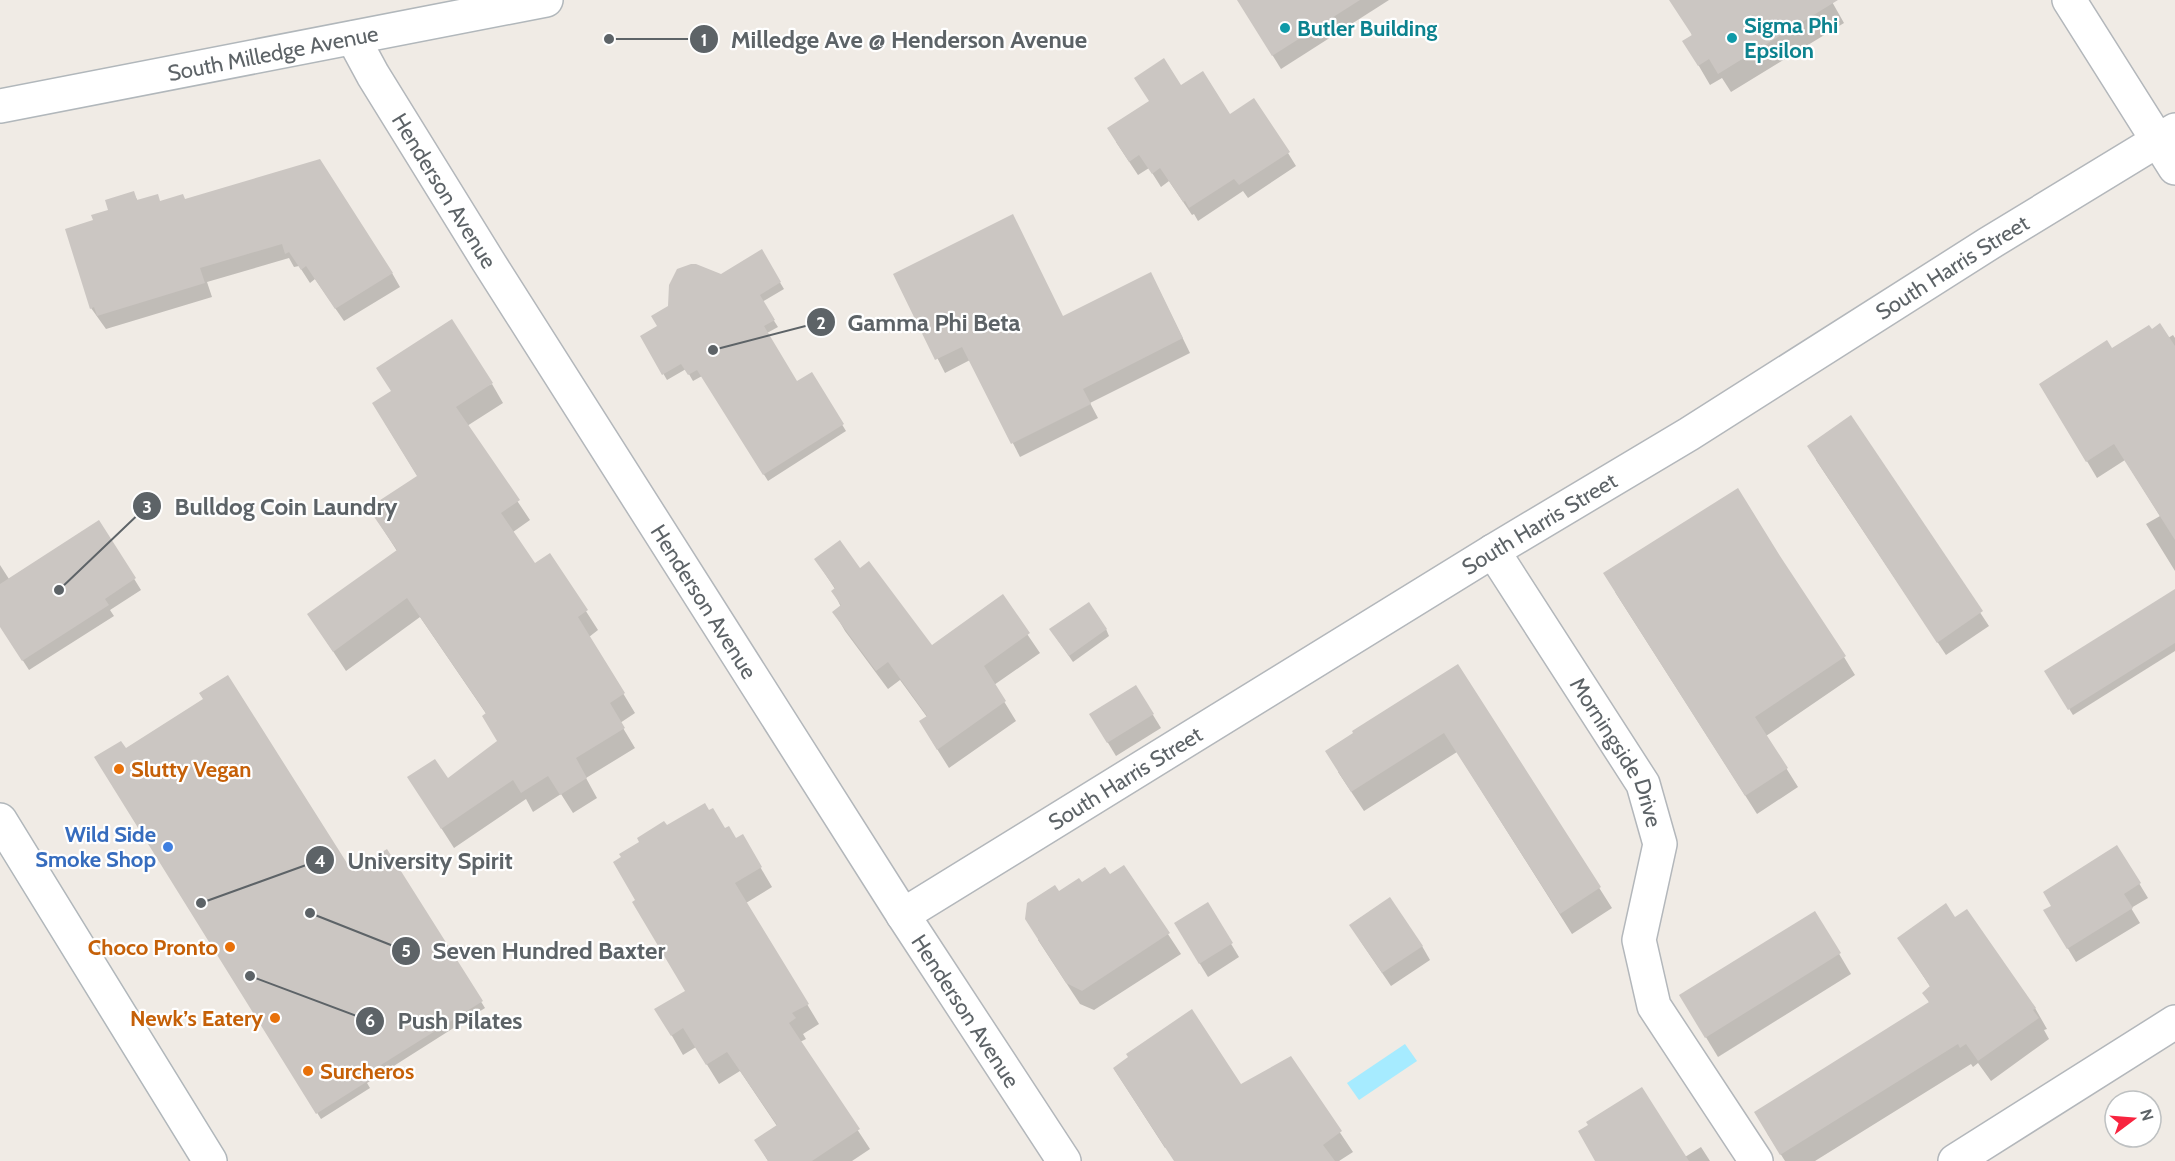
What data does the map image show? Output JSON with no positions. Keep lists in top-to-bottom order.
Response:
{
  "streets": {
    "street": [
      "South Milledge Avenue",
      "Henderson Avenue",
      "South Harris Street",
      "Morningside Drive"
    ]
  },
  "crossings": [
    ["South Milledge Avenue", "Henderson Avenue"],
    ["Henderson Avenue", "South Harris Street"],
    ["South Harris Street", "Morningside Drive"]
  ],
  "places": [
    "Butler Building",
    "Sigma Phi Epsilon",
    "Milledge Ave @ Henderson Avenue",
    "Gamma Phi Beta",
    "Bulldog Coin Laundry",
    "Slutty Vegan",
    "Wild Side Smoke Shop",
    "University Spirit",
    "Seven Hundred Baxter",
    "Choco Pronto",
    "Push Pilates",
    "Newk’s Eatery",
    "Surcheros"
  ],
  "north": "right"
}
